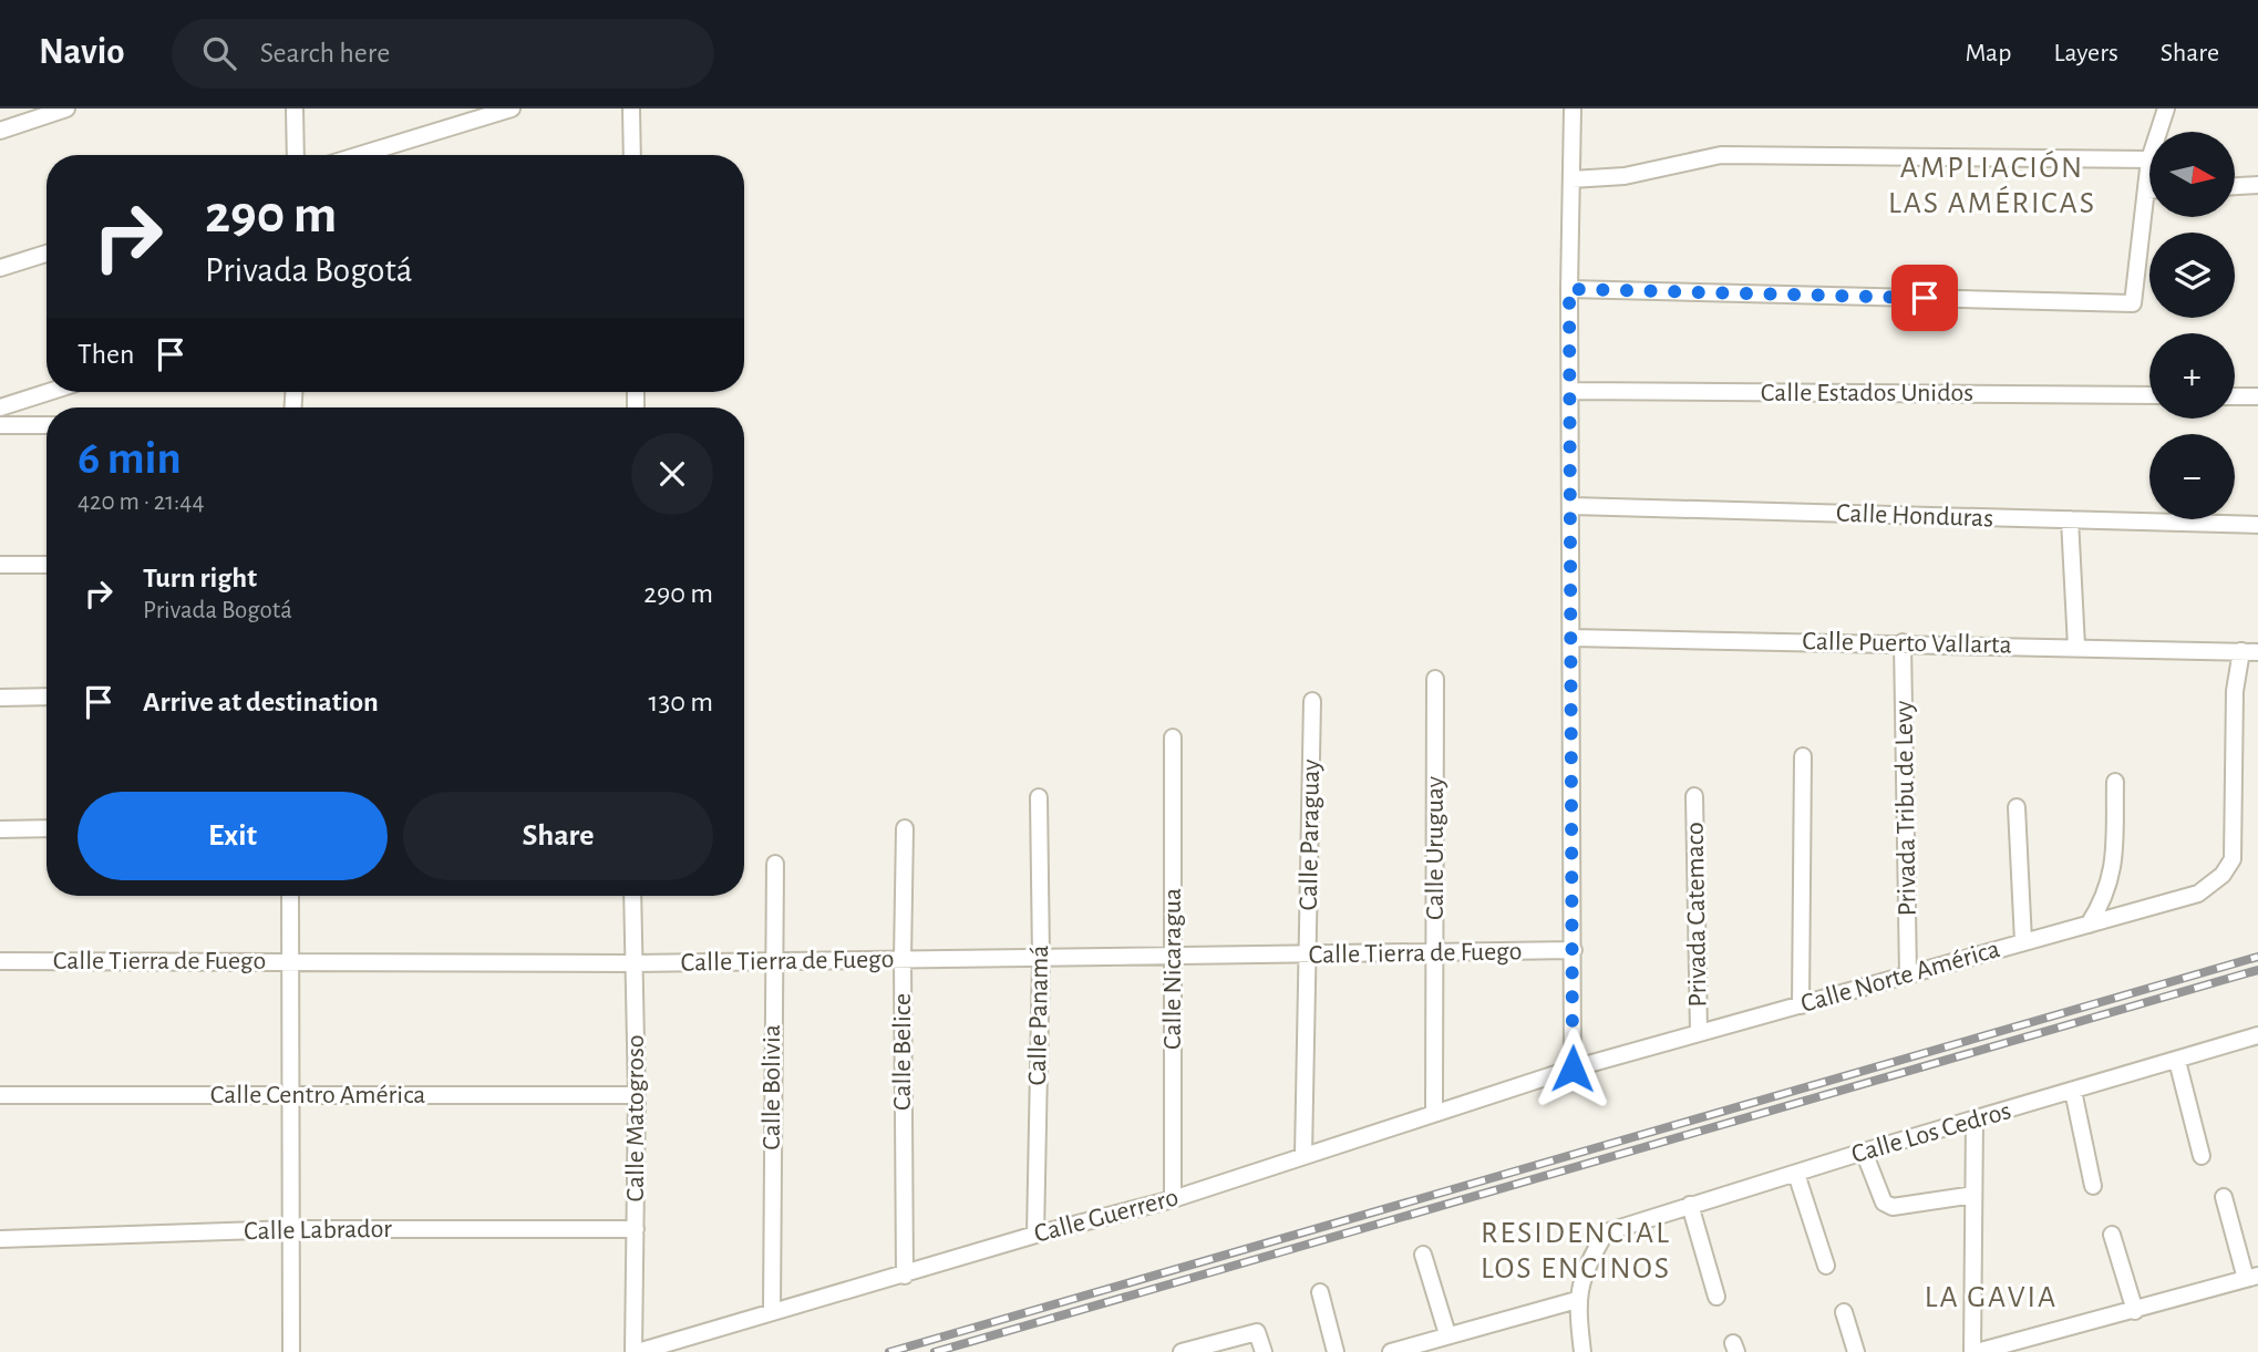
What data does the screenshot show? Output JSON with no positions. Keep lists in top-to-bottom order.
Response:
{
  "streets": {
    "street": [
      "Calle Estados Unidos",
      "Calle Honduras",
      "Calle Puerto Vallarta",
      "Privada Tribu de Levy",
      "Calle Paraguay",
      "Calle Uruguay",
      "Privada Catemaco",
      "Calle Tierra de Fuego",
      "Calle Nicaragua",
      "Calle Norte América",
      "Calle Panamá",
      "Calle Belice",
      "Calle Bolivia",
      "Calle Centro América",
      "Calle Matogroso",
      "Calle Los Cedros",
      "Calle Guerrero",
      "Calle Labrador"
    ]
  },
  "crossings": [
    ["Calle Puerto Vallarta", "Privada Tribu de Levy"],
    ["Calle Puerto Vallarta", "Calle Norte América"],
    ["Privada Tribu de Levy", "Calle Norte América"],
    ["Calle Paraguay", "Calle Tierra de Fuego"],
    ["Calle Paraguay", "Calle Guerrero"],
    ["Calle Uruguay", "Calle Tierra de Fuego"],
    ["Calle Uruguay", "Calle Guerrero"],
    ["Privada Catemaco", "Calle Norte América"],
    ["Calle Tierra de Fuego", "Calle Nicaragua"],
    ["Calle Tierra de Fuego", "Calle Panamá"],
    ["Calle Tierra de Fuego", "Calle Belice"],
    ["Calle Tierra de Fuego", "Calle Bolivia"],
    ["Calle Tierra de Fuego", "Calle Matogroso"],
    ["Calle Nicaragua", "Calle Guerrero"],
    ["Calle Norte América", "Calle Guerrero"],
    ["Calle Panamá", "Calle Guerrero"],
    ["Calle Belice", "Calle Guerrero"],
    ["Calle Bolivia", "Calle Guerrero"],
    ["Calle Centro América", "Calle Matogroso"],
    ["Calle Matogroso", "Calle Guerrero"],
    ["Calle Matogroso", "Calle Labrador"]
  ],
  "districts": ["AMPLIACIÓN LAS AMÉRICAS", "RESIDENCIAL LOS ENCINOS", "LA GAVIA"],
  "north": "right",
  "page": {
    "header": "Navio",
    "search": "Search here",
    "nav": ["Map", "Layers", "Share"],
    "map_buttons": ["+", "−"],
    "turn": ["290 m", "Privada Bogotá"],
    "then": "Then",
    "heading": ["6 min", "420 m · 21:44"],
    "list": [
      {
        "name": "Turn right",
        "note": "Privada Bogotá",
        "value": "290 m"
      },
      {
        "name": "Arrive at destination",
        "value": "130 m"
      }
    ],
    "buttons": ["Exit", "Share"]
  }
}
